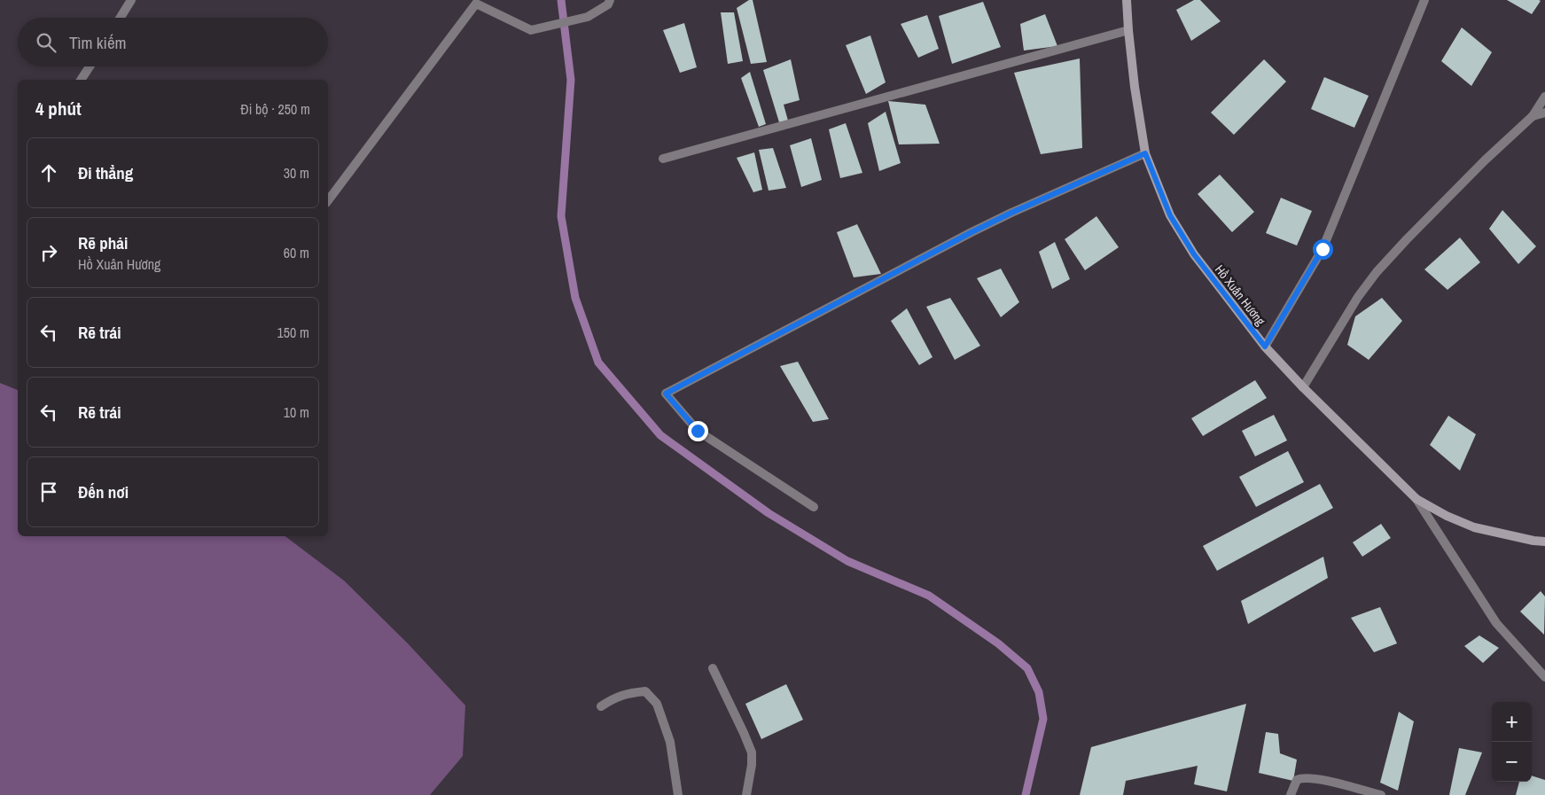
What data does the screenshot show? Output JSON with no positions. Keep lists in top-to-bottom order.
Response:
{
  "streets": {
    "main road": ["Hồ Xuân Hương"]
  },
  "page": {
    "search": "Tìm kiếm",
    "heading": ["4 phút", "Đi bộ · 250 m"],
    "list": [
      ["Đi thẳng", "30 m"],
      ["Rẽ phải", "Hồ Xuân Hương", "60 m"],
      ["Rẽ trái", "150 m"],
      ["Rẽ trái", "10 m"],
      "Đến nơi"
    ],
    "map_buttons": ["+", "−"]
  }
}
